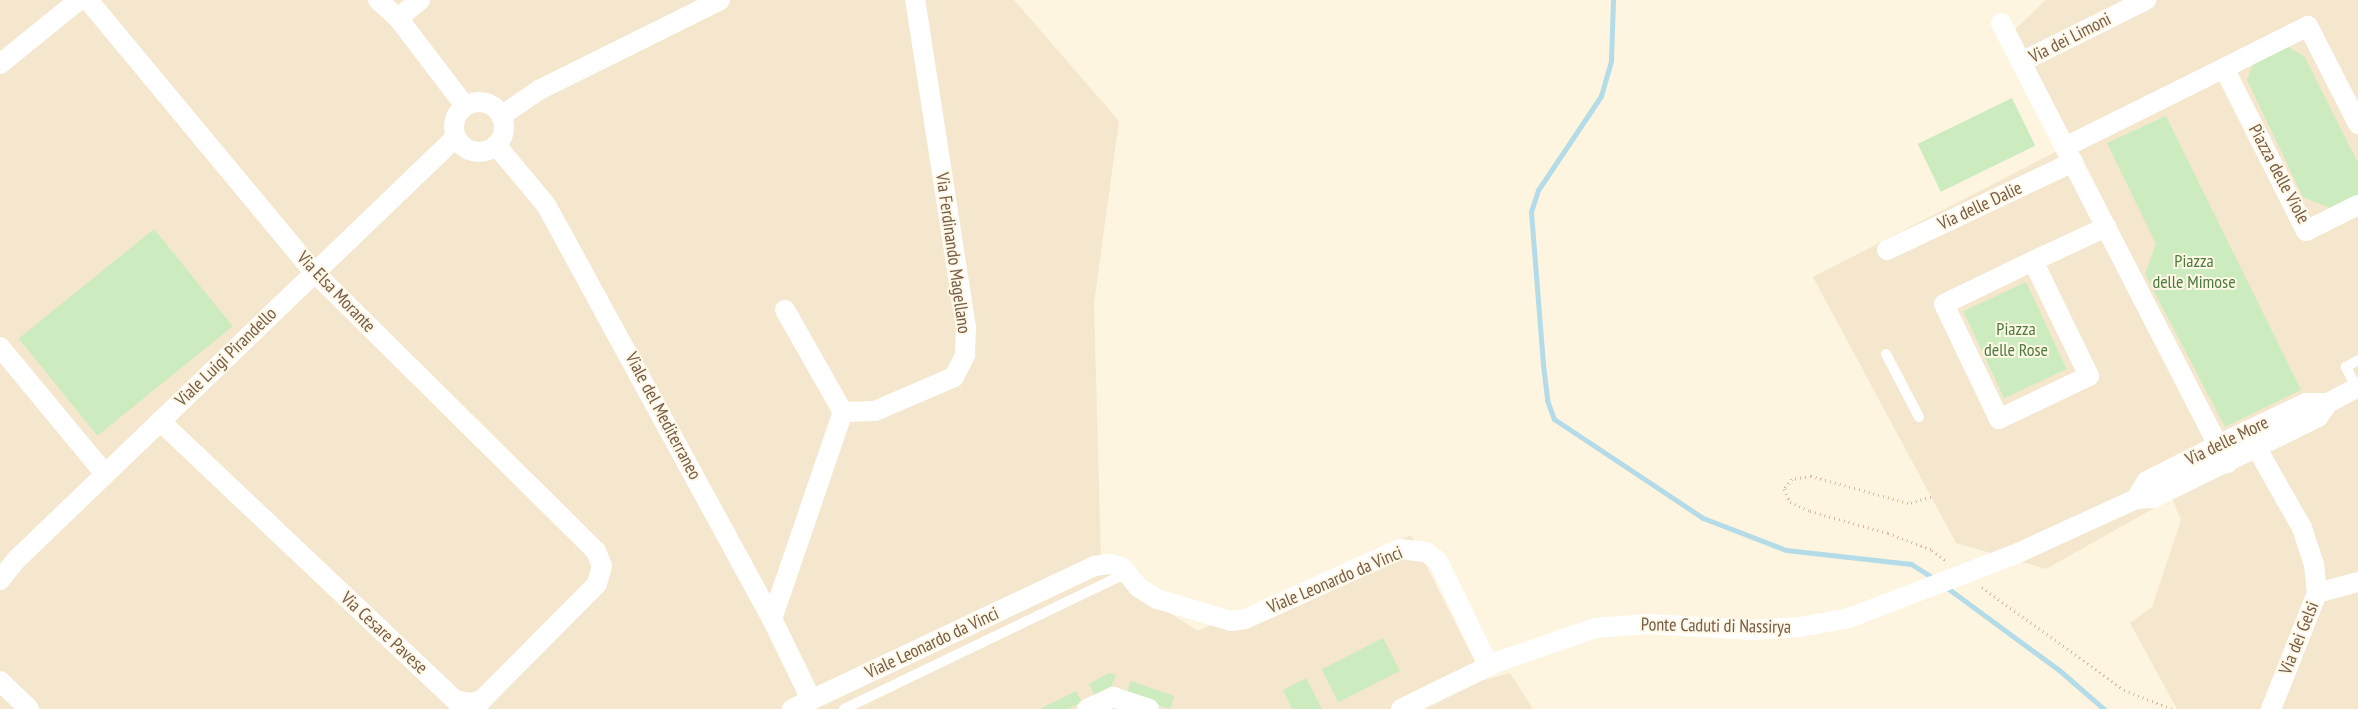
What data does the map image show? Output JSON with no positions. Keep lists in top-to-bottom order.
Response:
{
  "streets": {
    "street": [
      "Via dei Limoni",
      "Piazza delle Viole",
      "Via delle Dalie",
      "Via Ferdinando Magellano",
      "Via Elsa Morante",
      "Viale Luigi Pirandello",
      "Viale del Mediterraneo",
      "Via delle More",
      "Viale Leonardo da Vinci",
      "Ponte Caduti di Nassirya",
      "Via Cesare Pavese",
      "Via dei Gelsi"
    ]
  },
  "crossings": [
    ["Via Elsa Morante", "Viale Luigi Pirandello"],
    ["Via Elsa Morante", "Via Cesare Pavese"],
    ["Viale Luigi Pirandello", "Viale del Mediterraneo"],
    ["Viale Luigi Pirandello", "Via Cesare Pavese"],
    ["Viale del Mediterraneo", "Viale Leonardo da Vinci"],
    ["Via delle More", "Ponte Caduti di Nassirya"],
    ["Via delle More", "Via dei Gelsi"],
    ["Viale Leonardo da Vinci", "Ponte Caduti di Nassirya"]
  ],
  "parks": ["Piazza delle Mimose", "Piazza delle Rose"]
}
